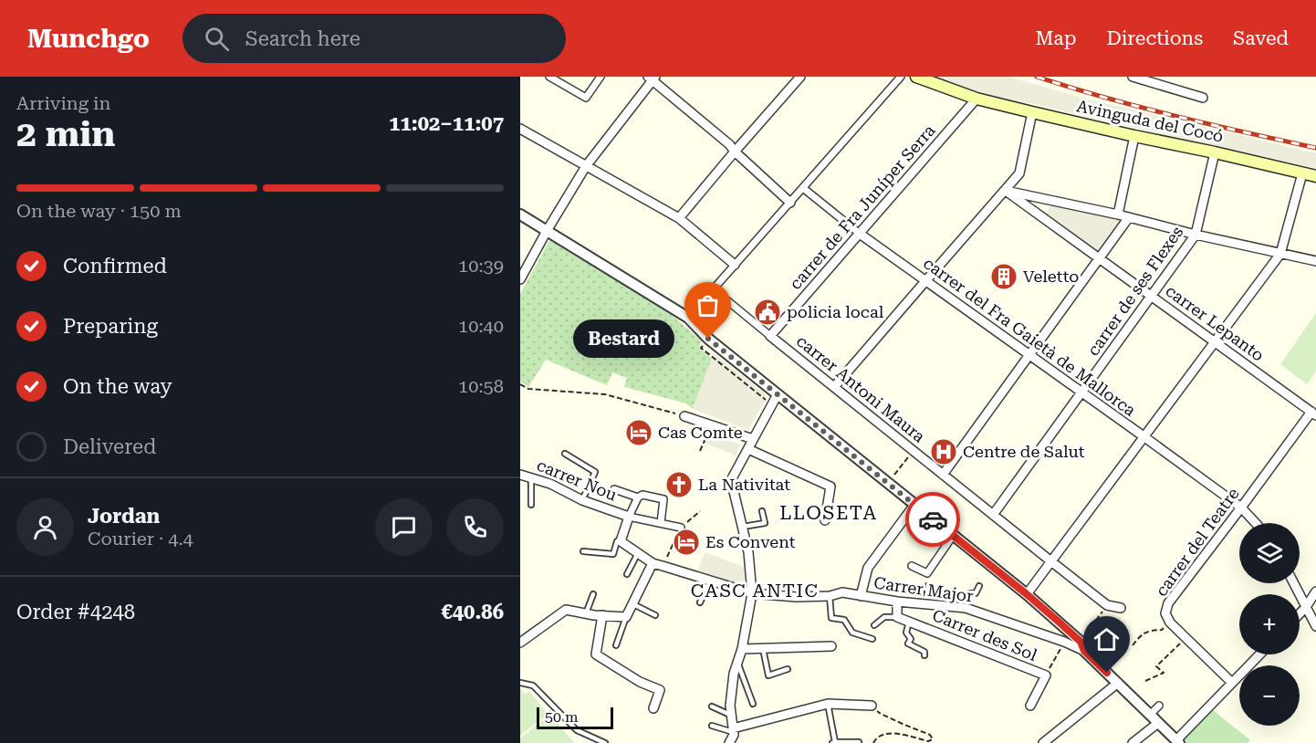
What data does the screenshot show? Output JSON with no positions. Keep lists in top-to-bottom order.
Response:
{
  "streets": {
    "main road": ["Avinguda del Cocó"],
    "street": [
      "carrer de Fra Juníper Serra",
      "carrer de ses Flexes",
      "carrer Lepanto",
      "carrer del Fra Gaietà de Mallorca",
      "carrer Antoni Maura",
      "carrer Nou",
      "carrer del Teatre",
      "Carrer Major",
      "Carrer des Sol"
    ]
  },
  "crossings": [
    ["Avinguda del Cocó", "carrer de Fra Juníper Serra"],
    ["Avinguda del Cocó", "carrer de ses Flexes"],
    ["carrer de Fra Juníper Serra", "carrer del Fra Gaietà de Mallorca"],
    ["carrer de Fra Juníper Serra", "carrer Antoni Maura"],
    ["carrer de ses Flexes", "carrer Lepanto"],
    ["carrer de ses Flexes", "carrer del Fra Gaietà de Mallorca"],
    ["carrer de ses Flexes", "carrer Antoni Maura"],
    ["carrer Lepanto", "carrer del Teatre"],
    ["carrer del Fra Gaietà de Mallorca", "carrer del Teatre"],
    ["carrer Nou", "Carrer Major"]
  ],
  "districts": ["LLOSETA", "CASC ANTIC"],
  "places": {
    "building": ["Veletto"],
    "public building": ["policia local"],
    "other": ["Bestard"],
    "hotel": ["Cas Comte", "Es Convent"],
    "hospital": ["Centre de Salut"],
    "church": ["La Nativitat"]
  },
  "scale_bar": "50 m",
  "page": {
    "header": "Munchgo",
    "search": "Search here",
    "nav": ["Map", "Directions", "Saved"],
    "heading": ["2 min", "Arriving in", "11:02–11:07"],
    "panel": [
      "Jordan",
      "Courier · 4.4",
      "Order #4248",
      "€40.86"
    ],
    "bar": "On the way · 150 m",
    "list": [
      ["Confirmed", "10:39"],
      ["Preparing", "10:40"],
      ["On the way", "10:58"],
      "Delivered"
    ],
    "bubble": "Bestard",
    "map_buttons": ["+", "−"],
    "scale": "50 m"
  }
}
